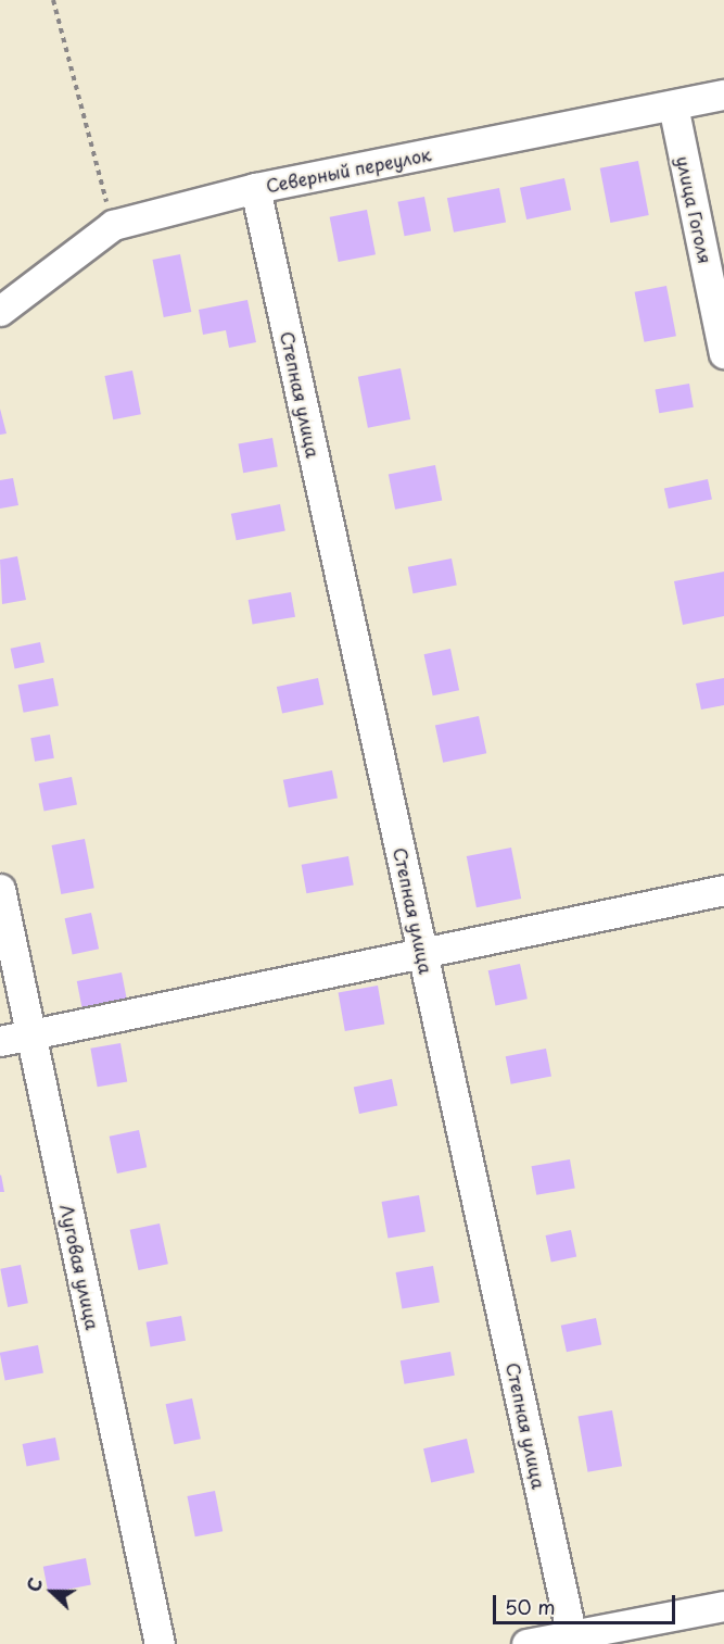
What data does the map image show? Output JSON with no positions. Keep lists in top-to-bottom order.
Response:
{
  "streets": {
    "street": [
      "Северный переулок",
      "улица Гоголя",
      "Степная улица",
      "Луговая улица"
    ]
  },
  "crossings": [
    ["Северный переулок", "улица Гоголя"],
    ["Северный переулок", "Степная улица"]
  ],
  "scale_bar": "50 m",
  "north": "left"
}
